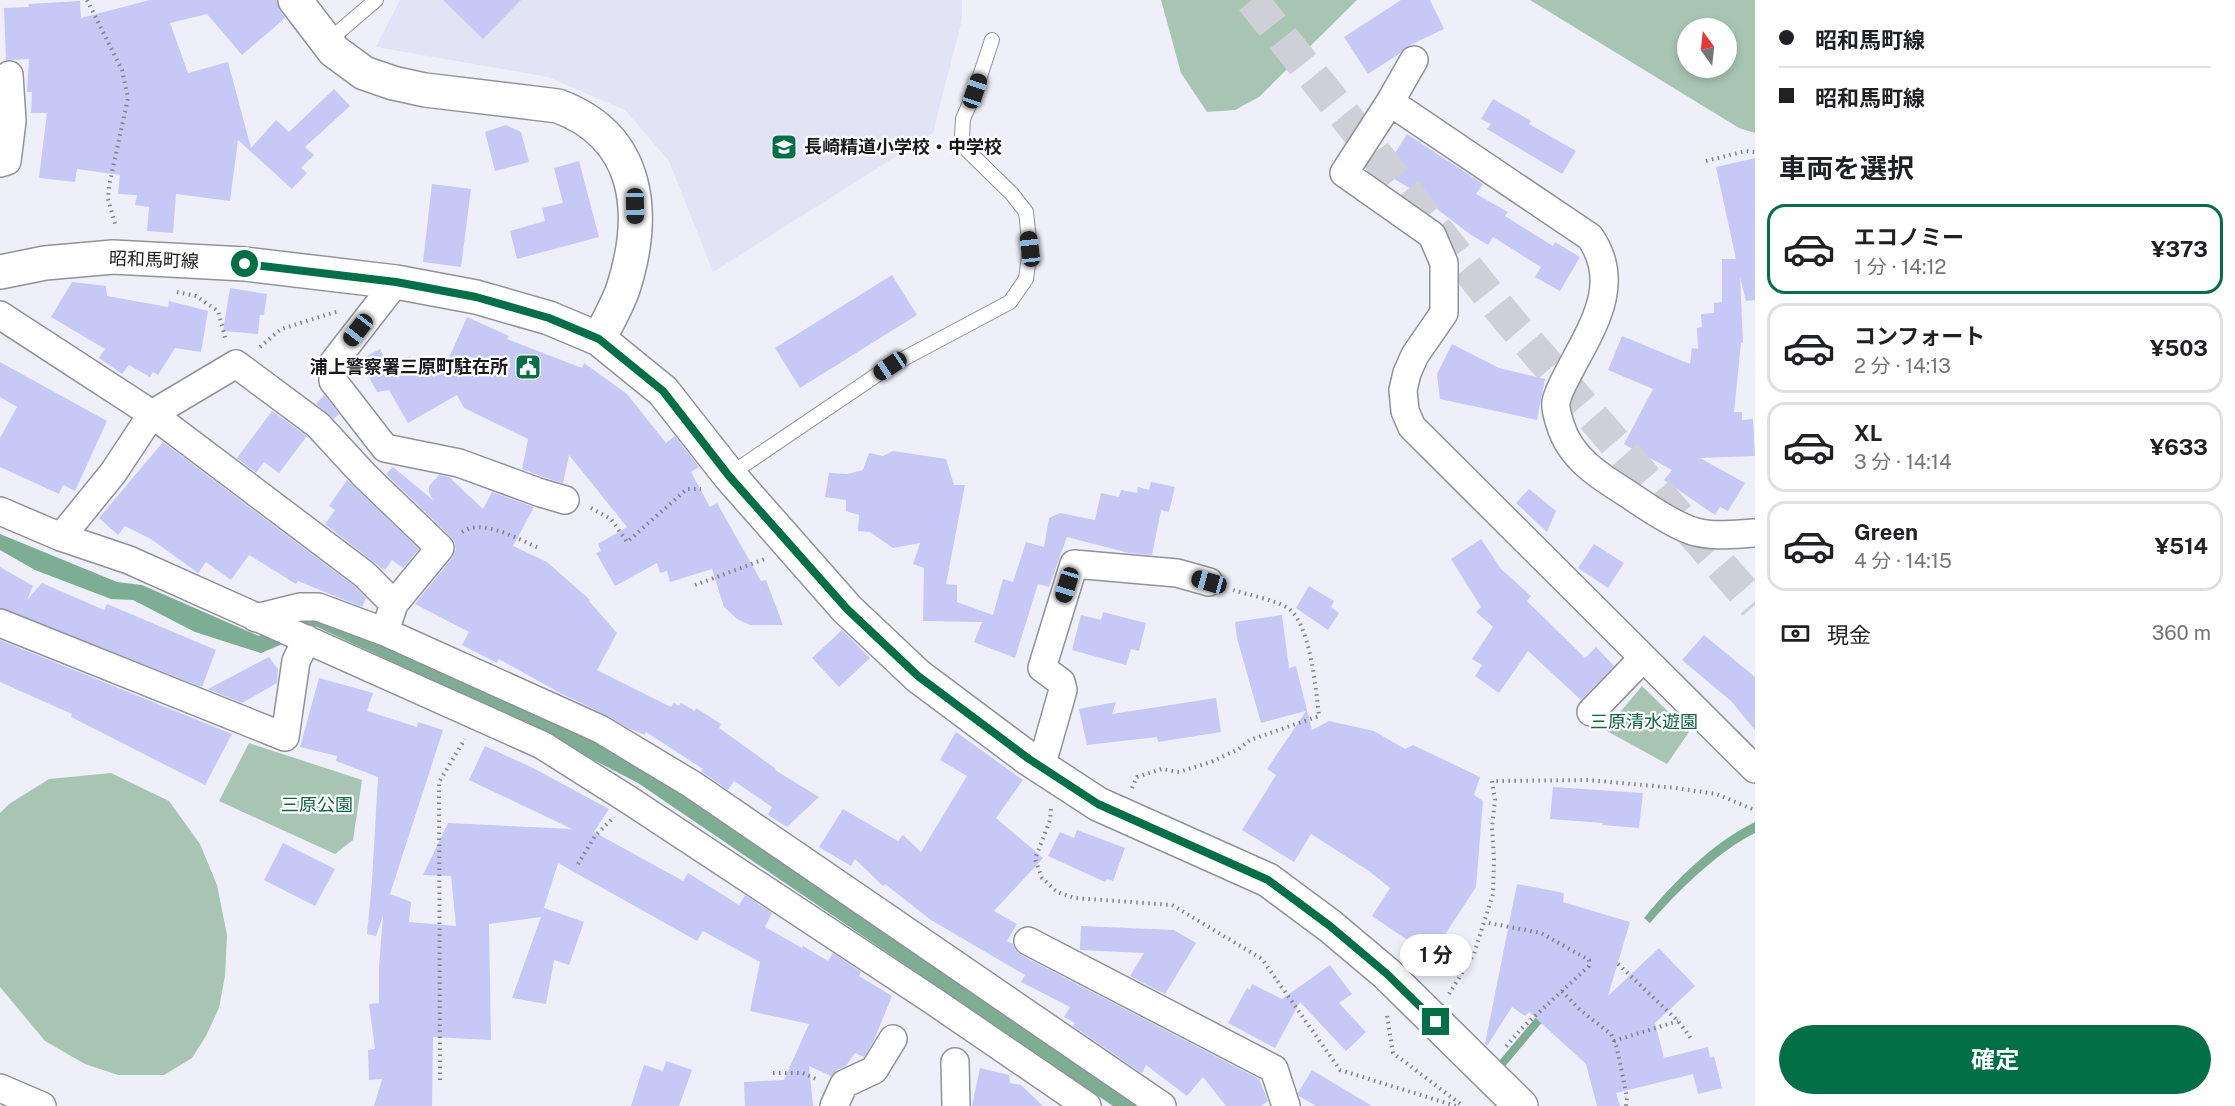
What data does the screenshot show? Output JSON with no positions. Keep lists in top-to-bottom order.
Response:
{
  "streets": {
    "main road": ["昭和馬町線"]
  },
  "parks": ["三原清水遊園", "三原公園"],
  "places": {
    "school or university": ["長崎精道小学校・中学校"],
    "public building": ["浦上警察署三原町駐在所"]
  },
  "north": "top",
  "page": {
    "banner": ["昭和馬町線", "昭和馬町線"],
    "heading": "車両を選択",
    "list": [
      {
        "name": "エコノミー",
        "note": "1 分 · 14:12",
        "value": "¥373"
      },
      {
        "name": "コンフォート",
        "note": "2 分 · 14:13",
        "value": "¥503"
      },
      {
        "name": "XL",
        "note": "3 分 · 14:14",
        "value": "¥633"
      },
      {
        "name": "Green",
        "note": "4 分 · 14:15",
        "value": "¥514"
      }
    ],
    "pay": ["現金", "360 m"],
    "bubble": "1 分",
    "buttons": "確定"
  }
}
